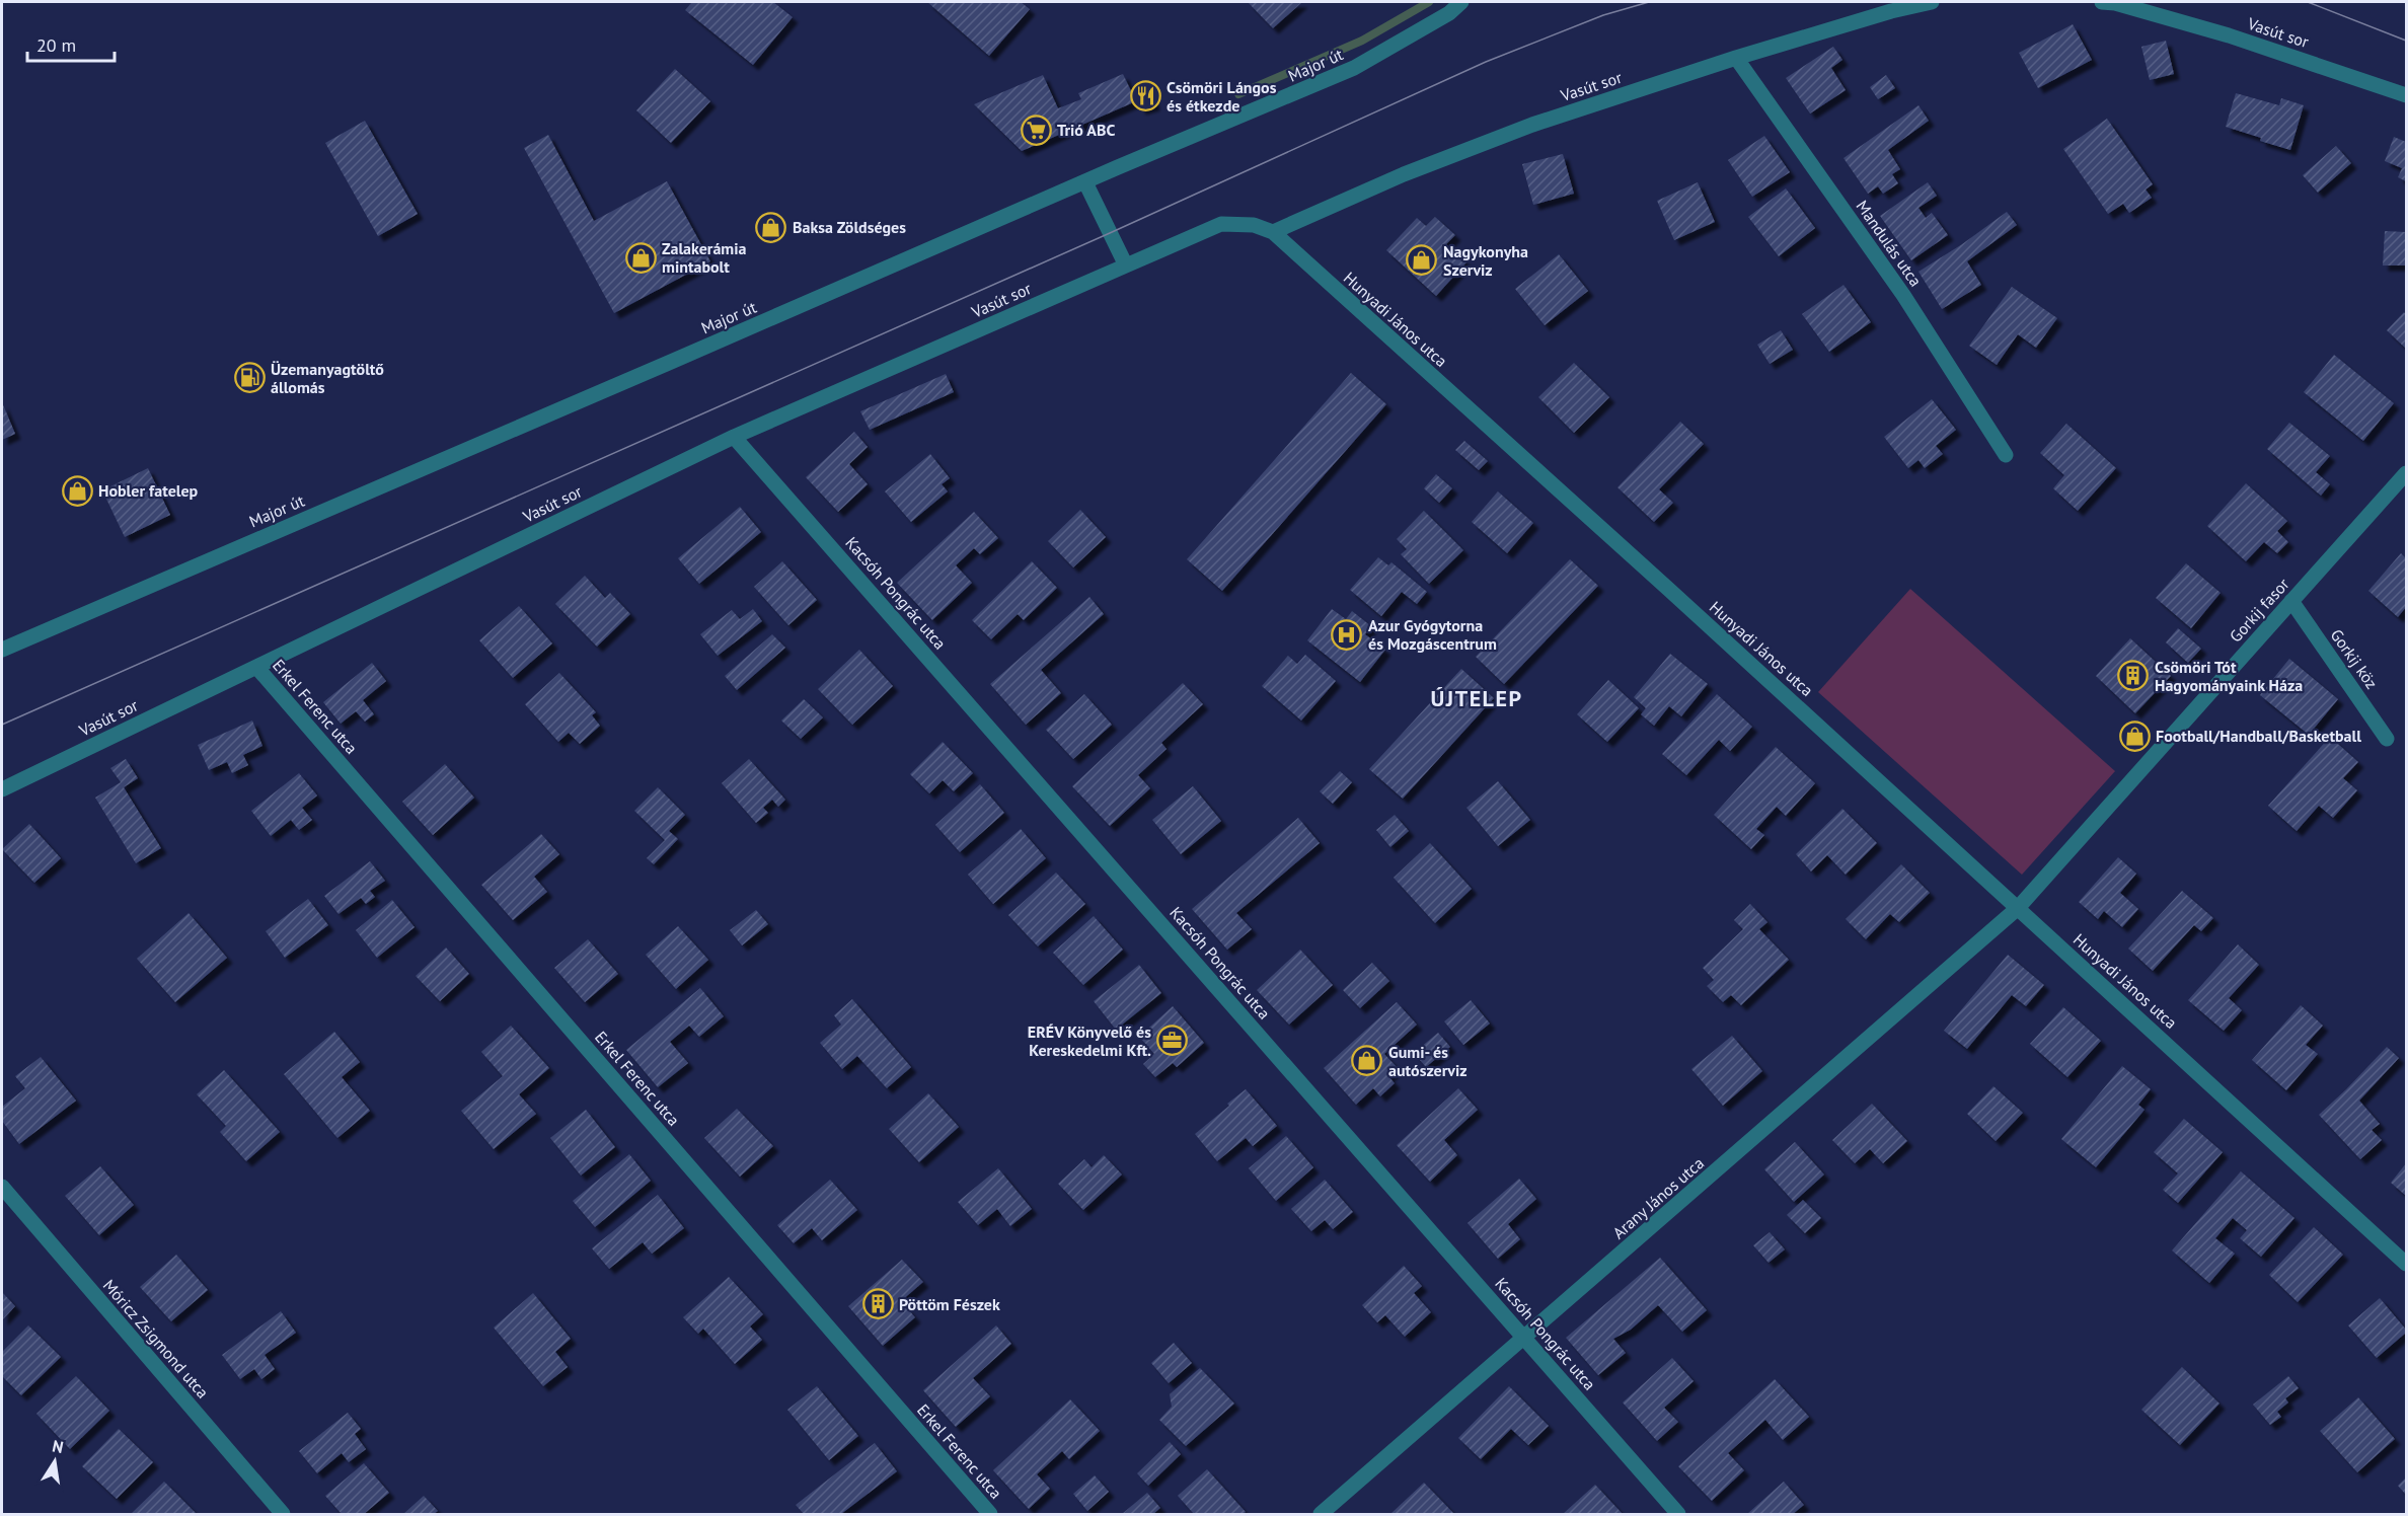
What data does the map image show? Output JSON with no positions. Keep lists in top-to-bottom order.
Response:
{
  "streets": {
    "street": [
      "Vasút sor",
      "Major út",
      "Mandulás utca",
      "Hunyadi János utca",
      "Kacsóh Pongrác utca",
      "Gorkij fasor",
      "Gorkij köz",
      "Erkel Ferenc utca",
      "Arany János utca",
      "Móricz Zsigmond utca"
    ]
  },
  "crossings": [
    ["Vasút sor", "Mandulás utca"],
    ["Vasút sor", "Hunyadi János utca"],
    ["Vasút sor", "Kacsóh Pongrác utca"],
    ["Vasút sor", "Erkel Ferenc utca"],
    ["Hunyadi János utca", "Gorkij fasor"],
    ["Hunyadi János utca", "Arany János utca"],
    ["Kacsóh Pongrác utca", "Arany János utca"],
    ["Gorkij fasor", "Gorkij köz"],
    ["Gorkij fasor", "Arany János utca"]
  ],
  "districts": ["ÚJTELEP"],
  "places": {
    "restaurant": ["Csömöri Lángos és étkezde"],
    "supermarket": ["Trió ABC"],
    "shop": [
      "Baksa Zöldséges",
      "Zalakerámia mintabolt",
      "Nagykonyha Szerviz",
      "Hobler fatelep",
      "Football/Handball/Basketball",
      "Gumi- és autószerviz"
    ],
    "fuel station": ["Üzemanyagtöltő állomás"],
    "hospital": ["Azur Gyógytorna és Mozgáscentrum"],
    "building": ["Csömöri Tót Hagyományaink Háza", "Pöttöm Fészek"],
    "office": ["ERÉV Könyvelő és Kereskedelmi Kft."]
  },
  "scale_bar": "20 m",
  "north": "top"
}
